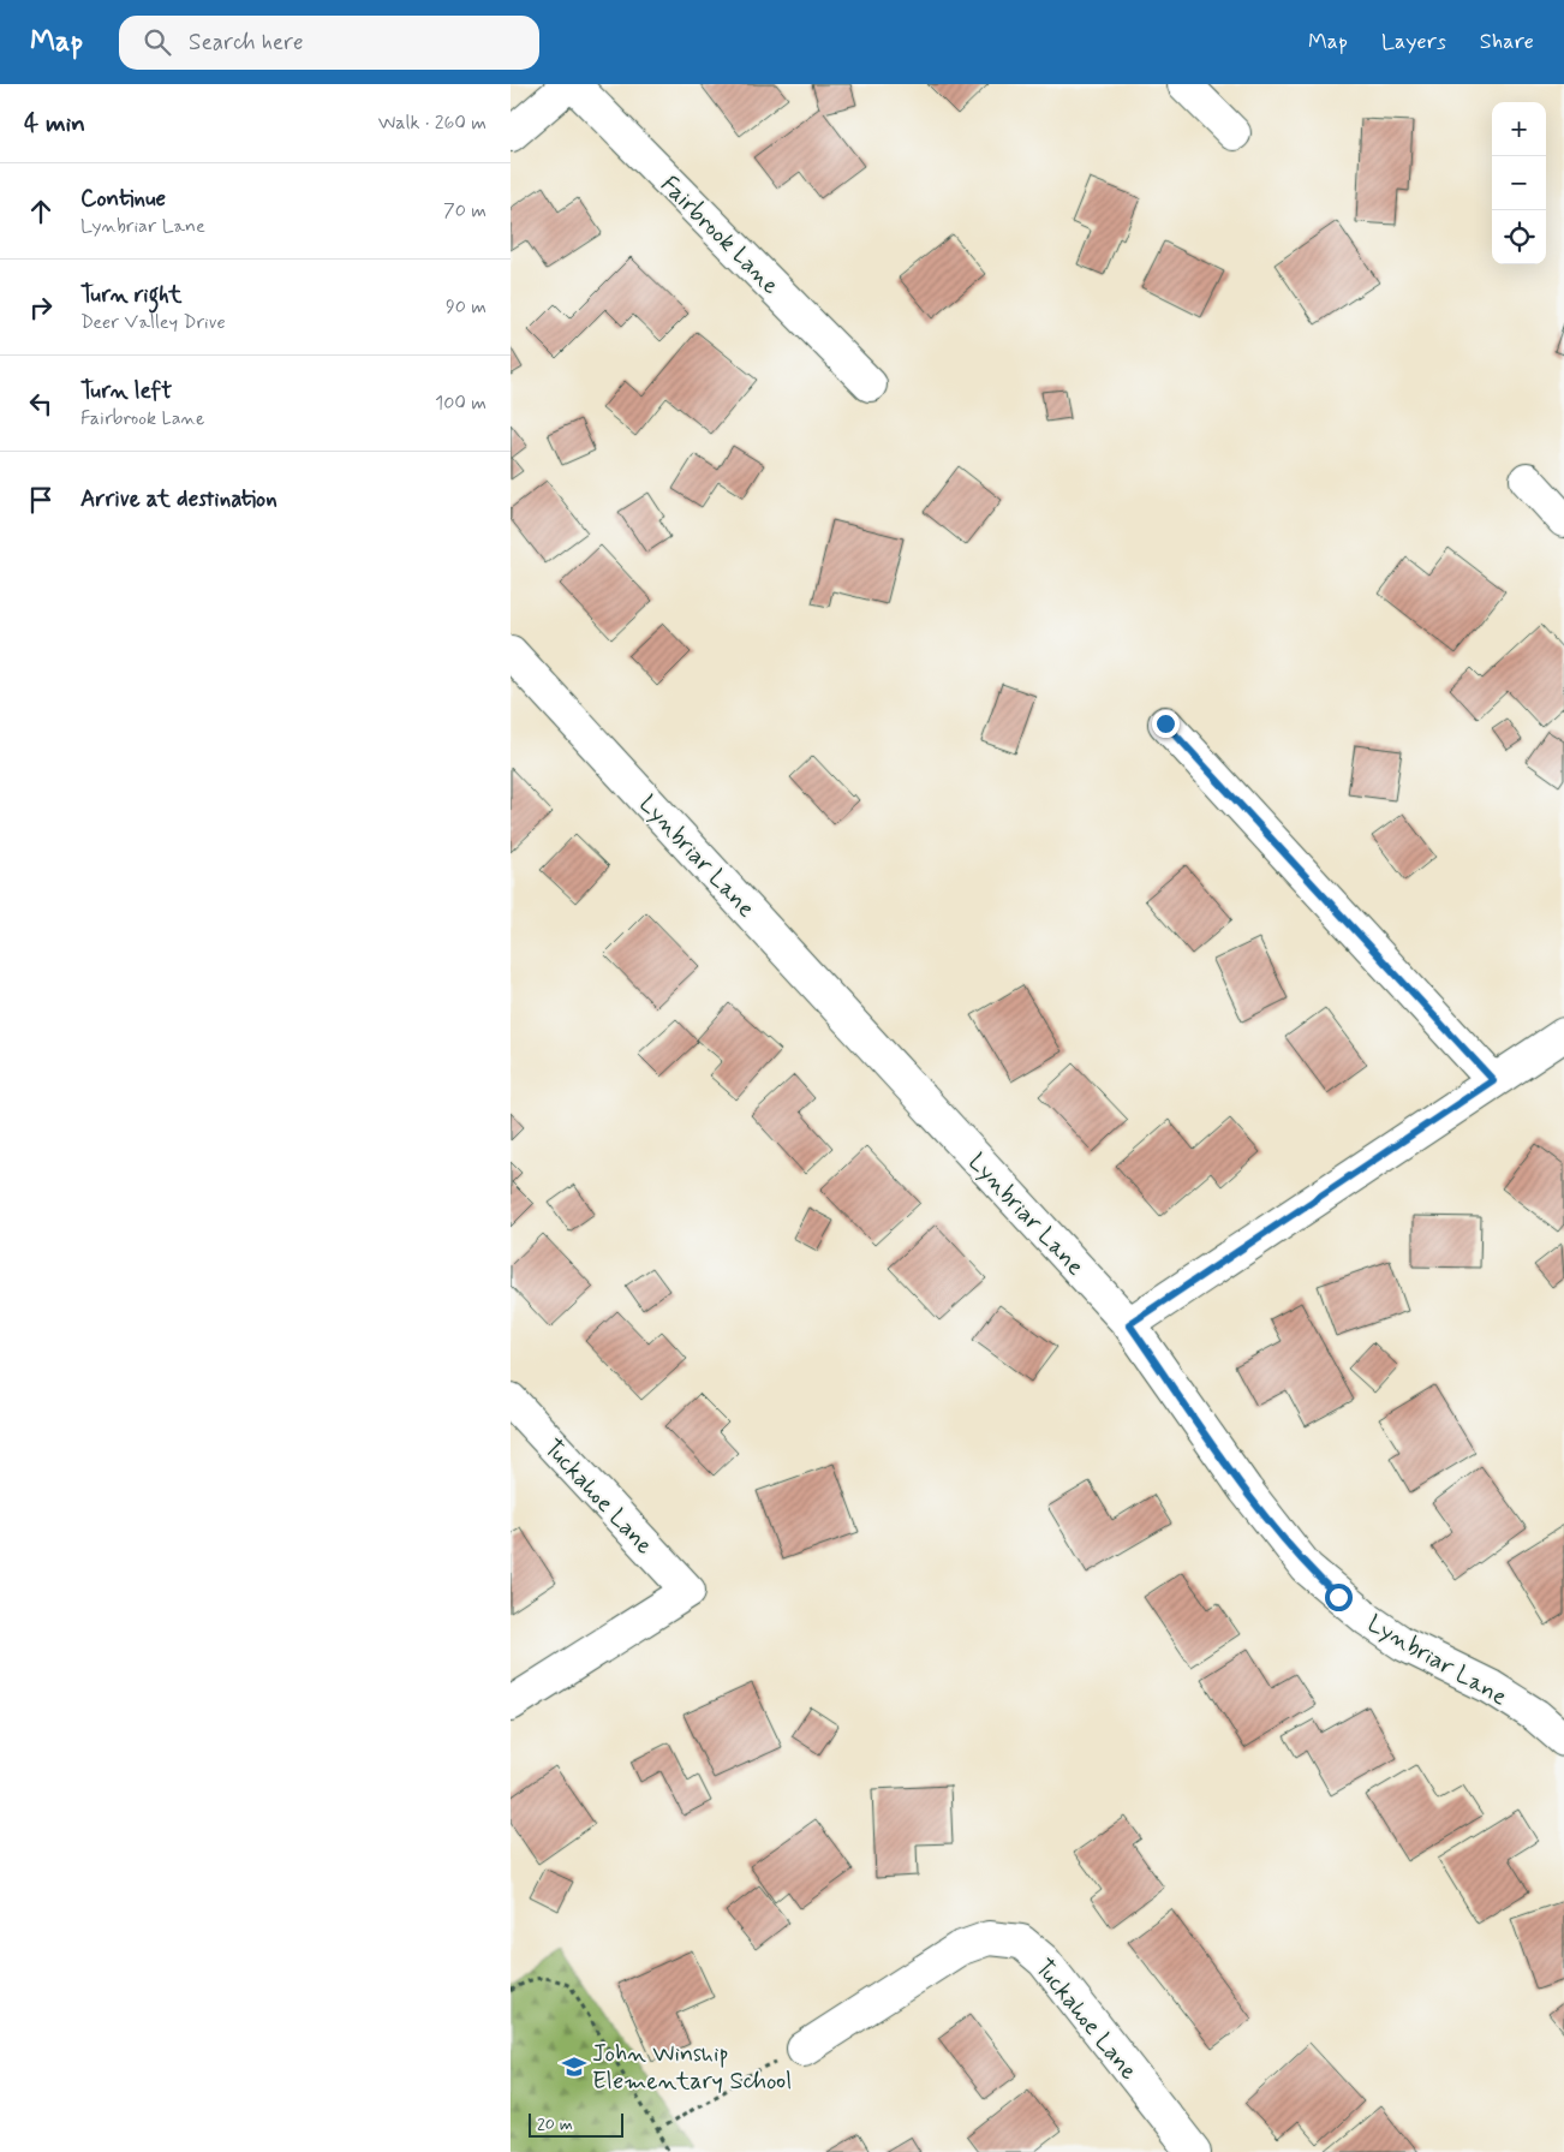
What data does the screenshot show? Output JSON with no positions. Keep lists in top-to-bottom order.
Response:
{
  "streets": {
    "street": ["Fairbrook Lane", "Lynbriar Lane", "Tuckahoe Lane"]
  },
  "places": {
    "school or university": ["John Winship Elementary School"]
  },
  "scale_bar": "20 m",
  "page": {
    "header": "Map",
    "search": "Search here",
    "nav": ["Map", "Layers", "Share"],
    "heading": ["4 min", "Walk · 260 m"],
    "map_buttons": ["+", "−"],
    "list": [
      ["Continue", "Lynbriar Lane", "70 m"],
      ["Turn right", "Deer Valley Drive", "90 m"],
      ["Turn left", "Fairbrook Lane", "100 m"],
      "Arrive at destination"
    ],
    "scale": "20 m"
  }
}
